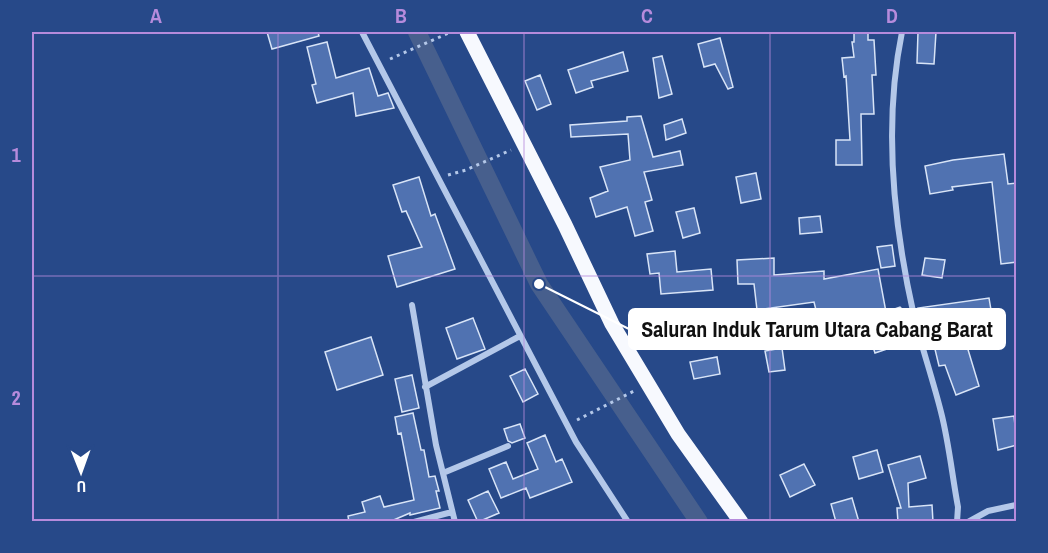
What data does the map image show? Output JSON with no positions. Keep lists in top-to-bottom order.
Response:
{
  "places": ["Saluran Induk Tarum Utara Cabang Barat"],
  "north": "bottom",
  "grid": {
    "columns": [
      "A",
      "B",
      "C",
      "D"
    ],
    "rows": ["1", "2"]
  }
}
